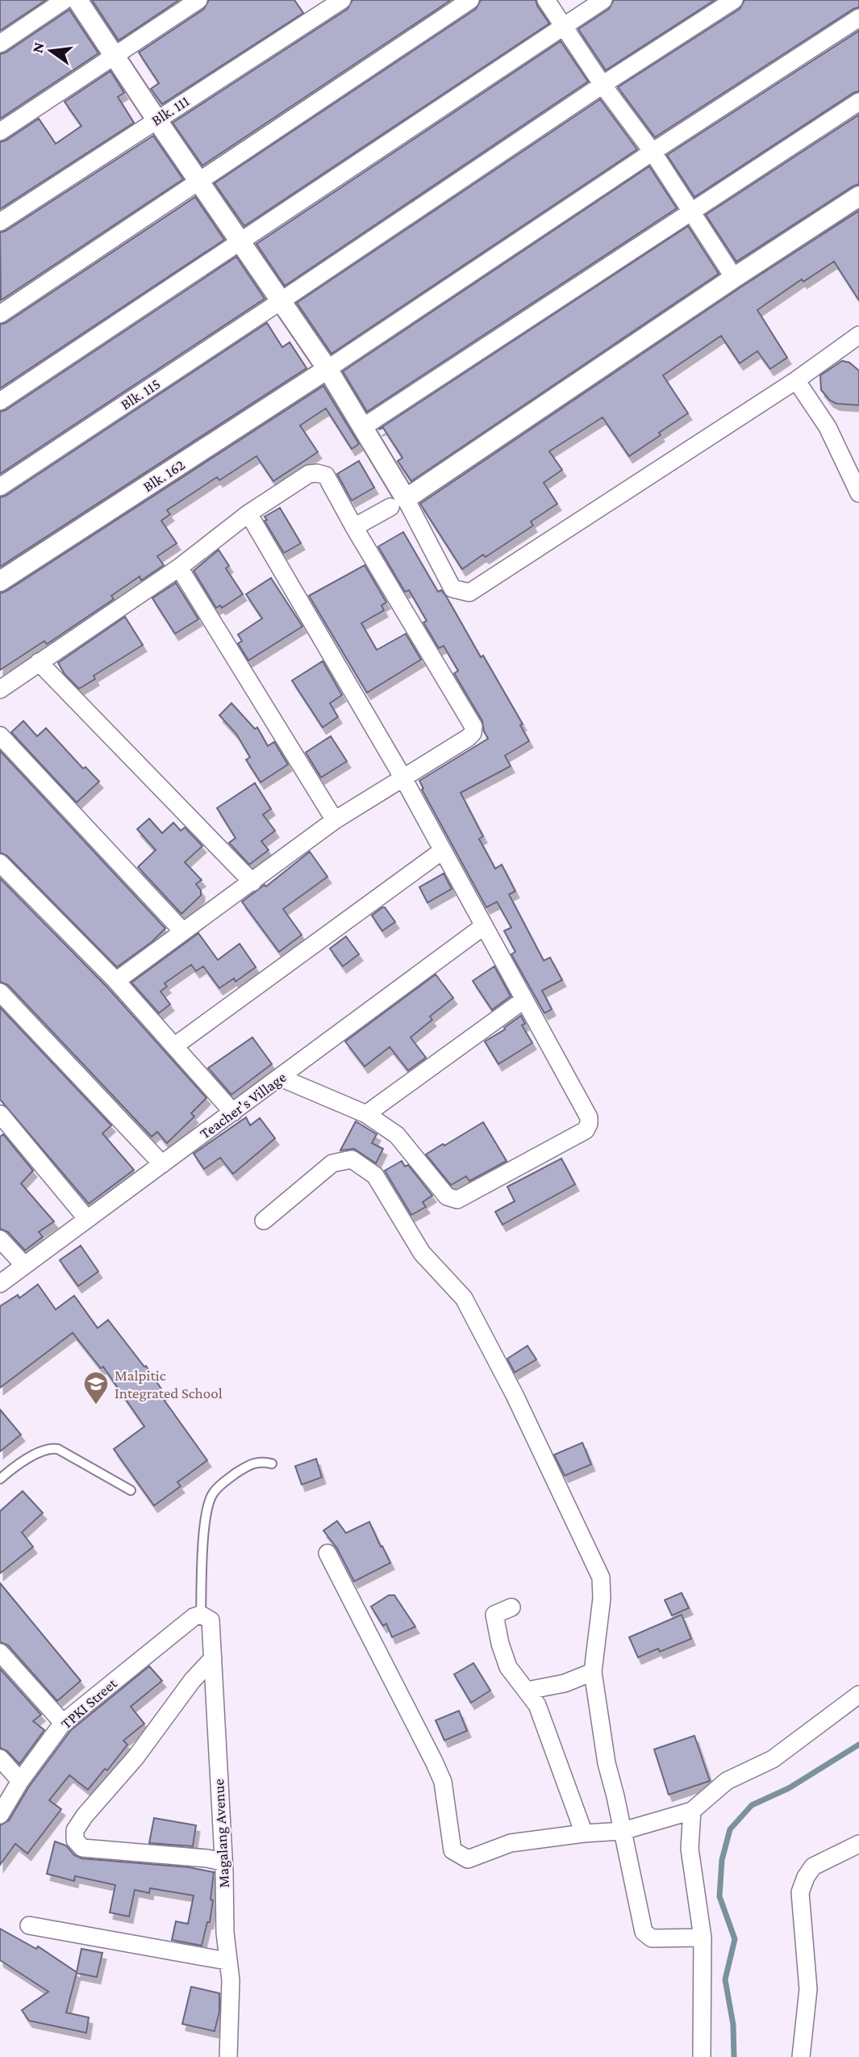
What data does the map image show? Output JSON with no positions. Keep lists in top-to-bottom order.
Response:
{
  "streets": {
    "street": [
      "Blk. 111",
      "Blk. 115",
      "Blk. 162",
      "Teacher's Village",
      "TPKI Street",
      "Magalang Avenue"
    ]
  },
  "crossings": [
    ["TPKI Street", "Magalang Avenue"]
  ],
  "places": {
    "school or university": ["Malpitic Integrated School"]
  },
  "north": "left"
}
